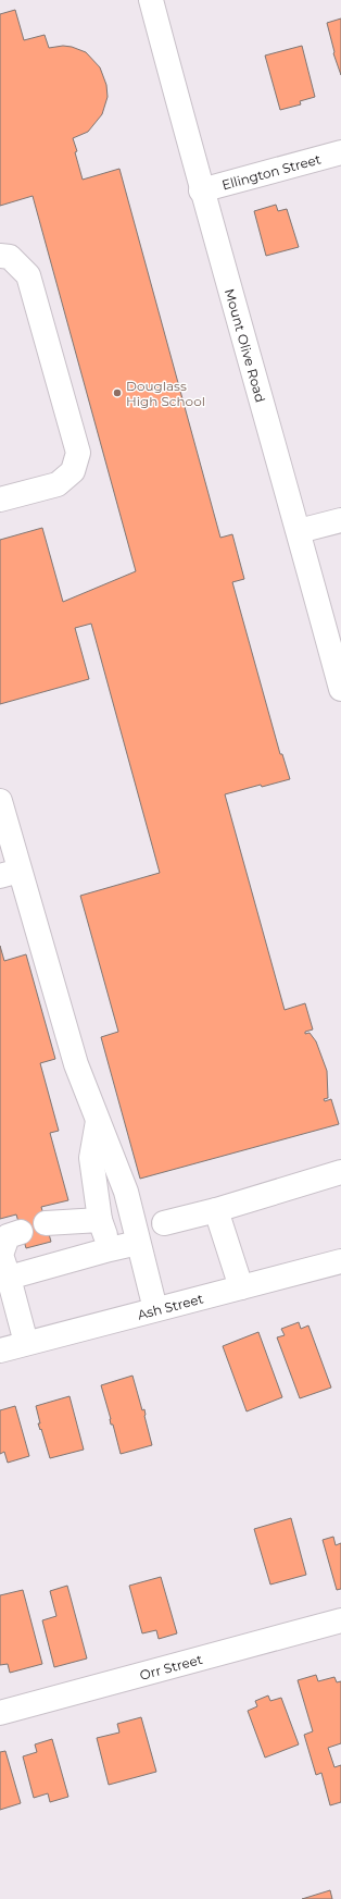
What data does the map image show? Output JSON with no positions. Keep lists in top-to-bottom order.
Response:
{
  "streets": {
    "street": [
      "Ellington Street",
      "Mount Olive Road",
      "Ash Street",
      "Orr Street"
    ]
  },
  "crossings": [
    ["Ellington Street", "Mount Olive Road"]
  ],
  "places": ["Douglass High School"]
}
